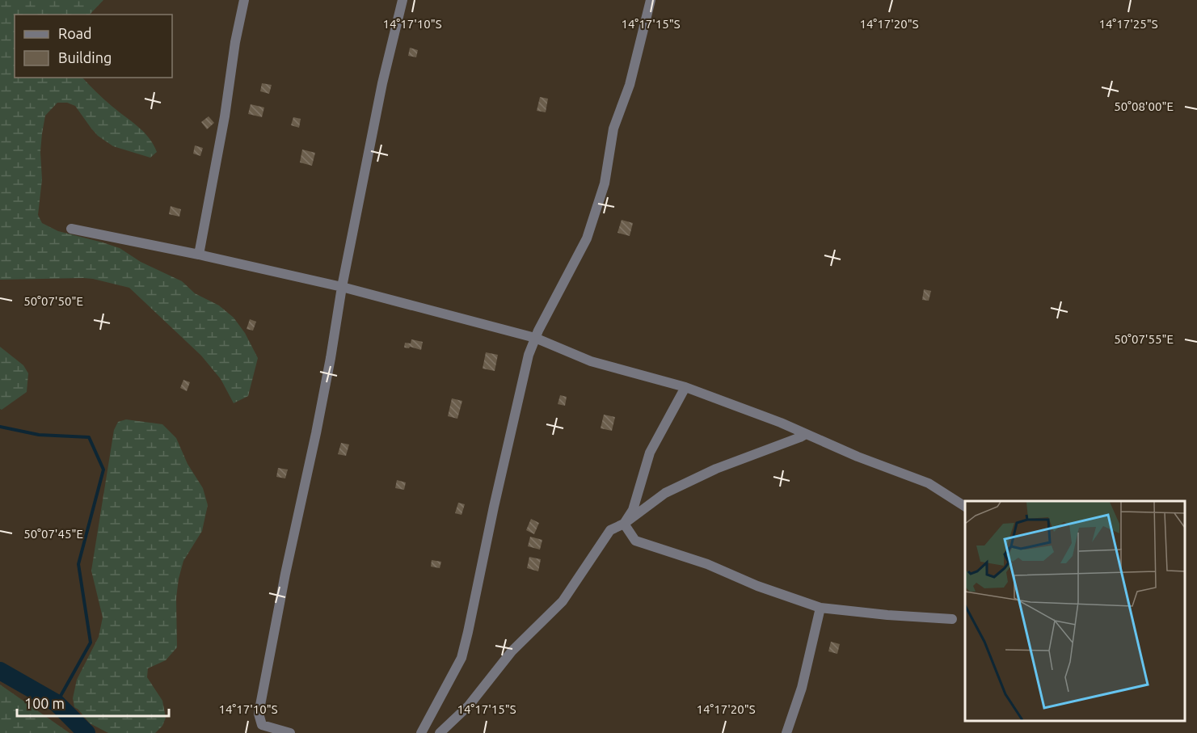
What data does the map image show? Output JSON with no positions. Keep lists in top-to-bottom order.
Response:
{
  "legend": ["Road", "Building"],
  "scale_bar": "100 m",
  "coordinates": [
    "14°17'10\"S",
    "14°17'15\"S",
    "14°17'20\"S",
    "14°17'25\"S",
    "50°08'00\"E",
    "50°07'50\"E",
    "50°07'55\"E",
    "50°07'45\"E"
  ]
}
